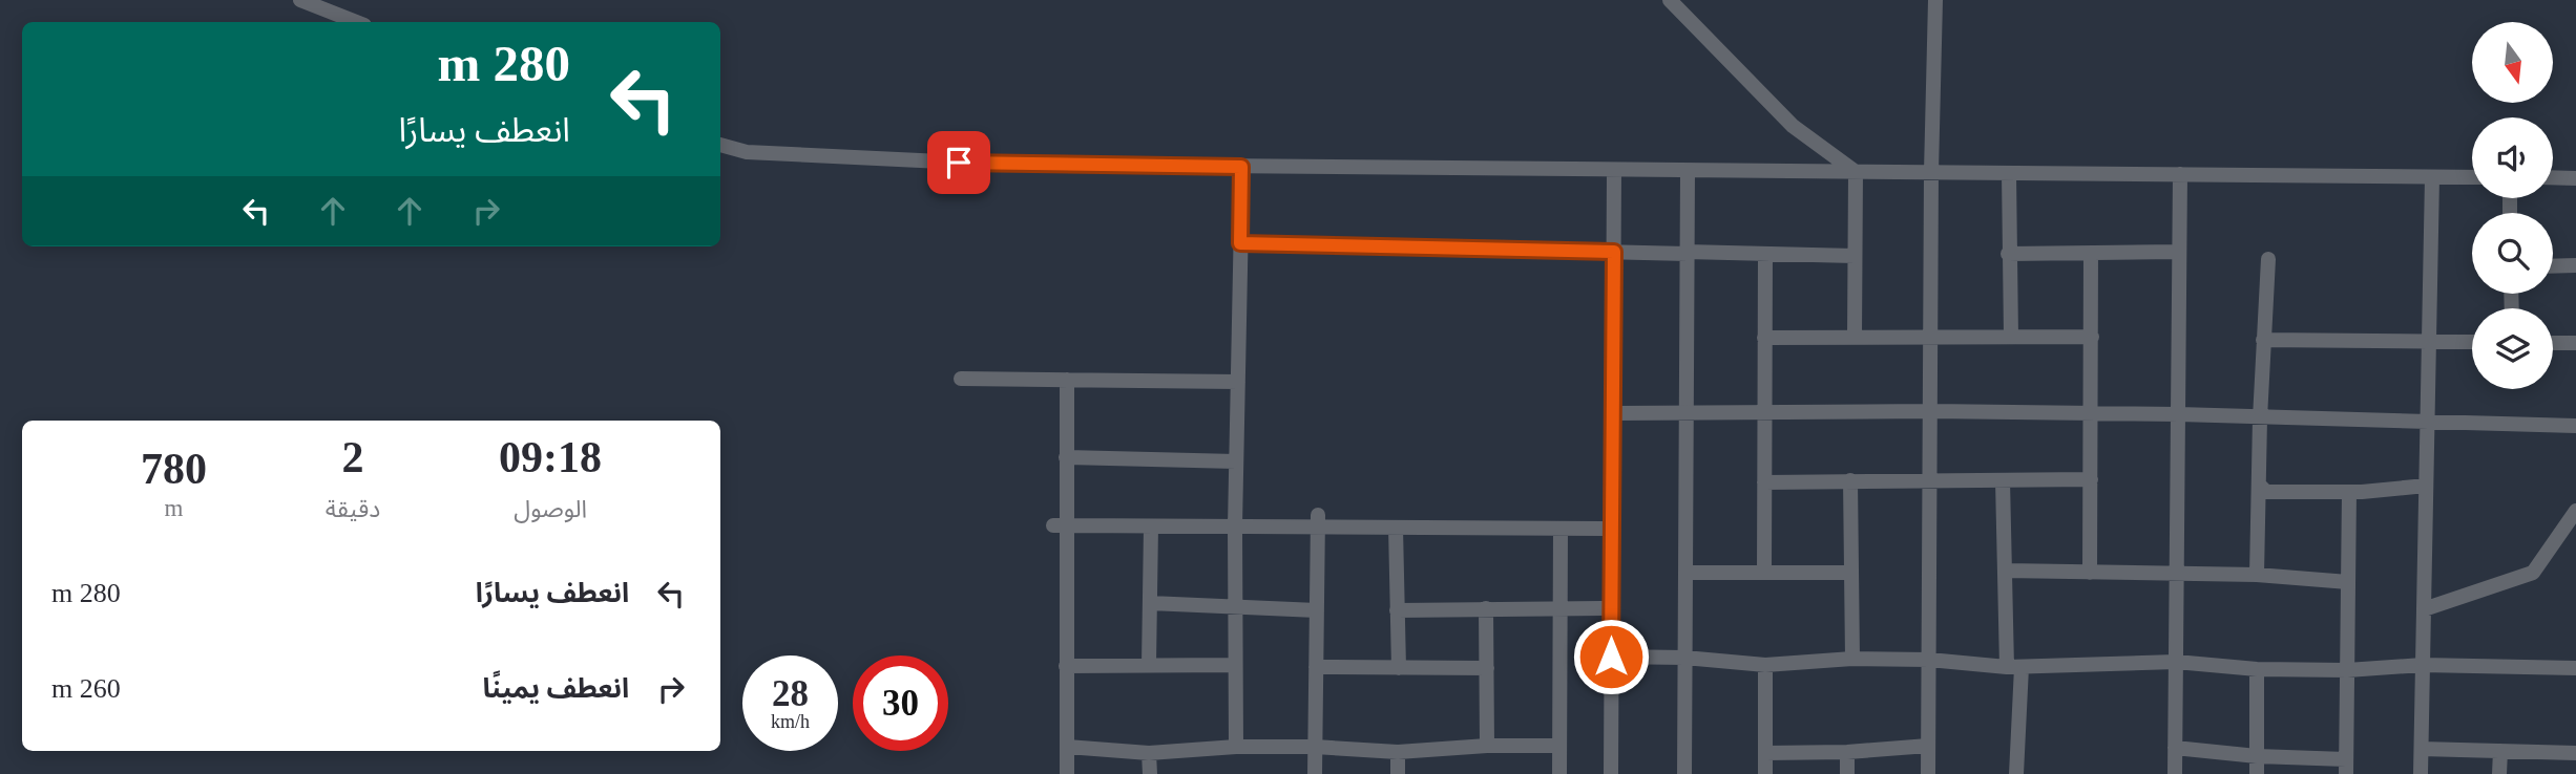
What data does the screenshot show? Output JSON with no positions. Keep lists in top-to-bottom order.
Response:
{
  "north": "bottom",
  "page": {
    "turn": ["280 m", "انعطف يسارًا"],
    "eta": [
      "09:18",
      "الوصول",
      "2",
      "دقيقة",
      "780",
      "m"
    ],
    "list": [
      {
        "name": "انعطف يسارًا",
        "value": "280 m"
      },
      {
        "name": "انعطف يمينًا",
        "value": "260 m"
      }
    ],
    "speed": "28 km/h",
    "limit": "30"
  }
}
